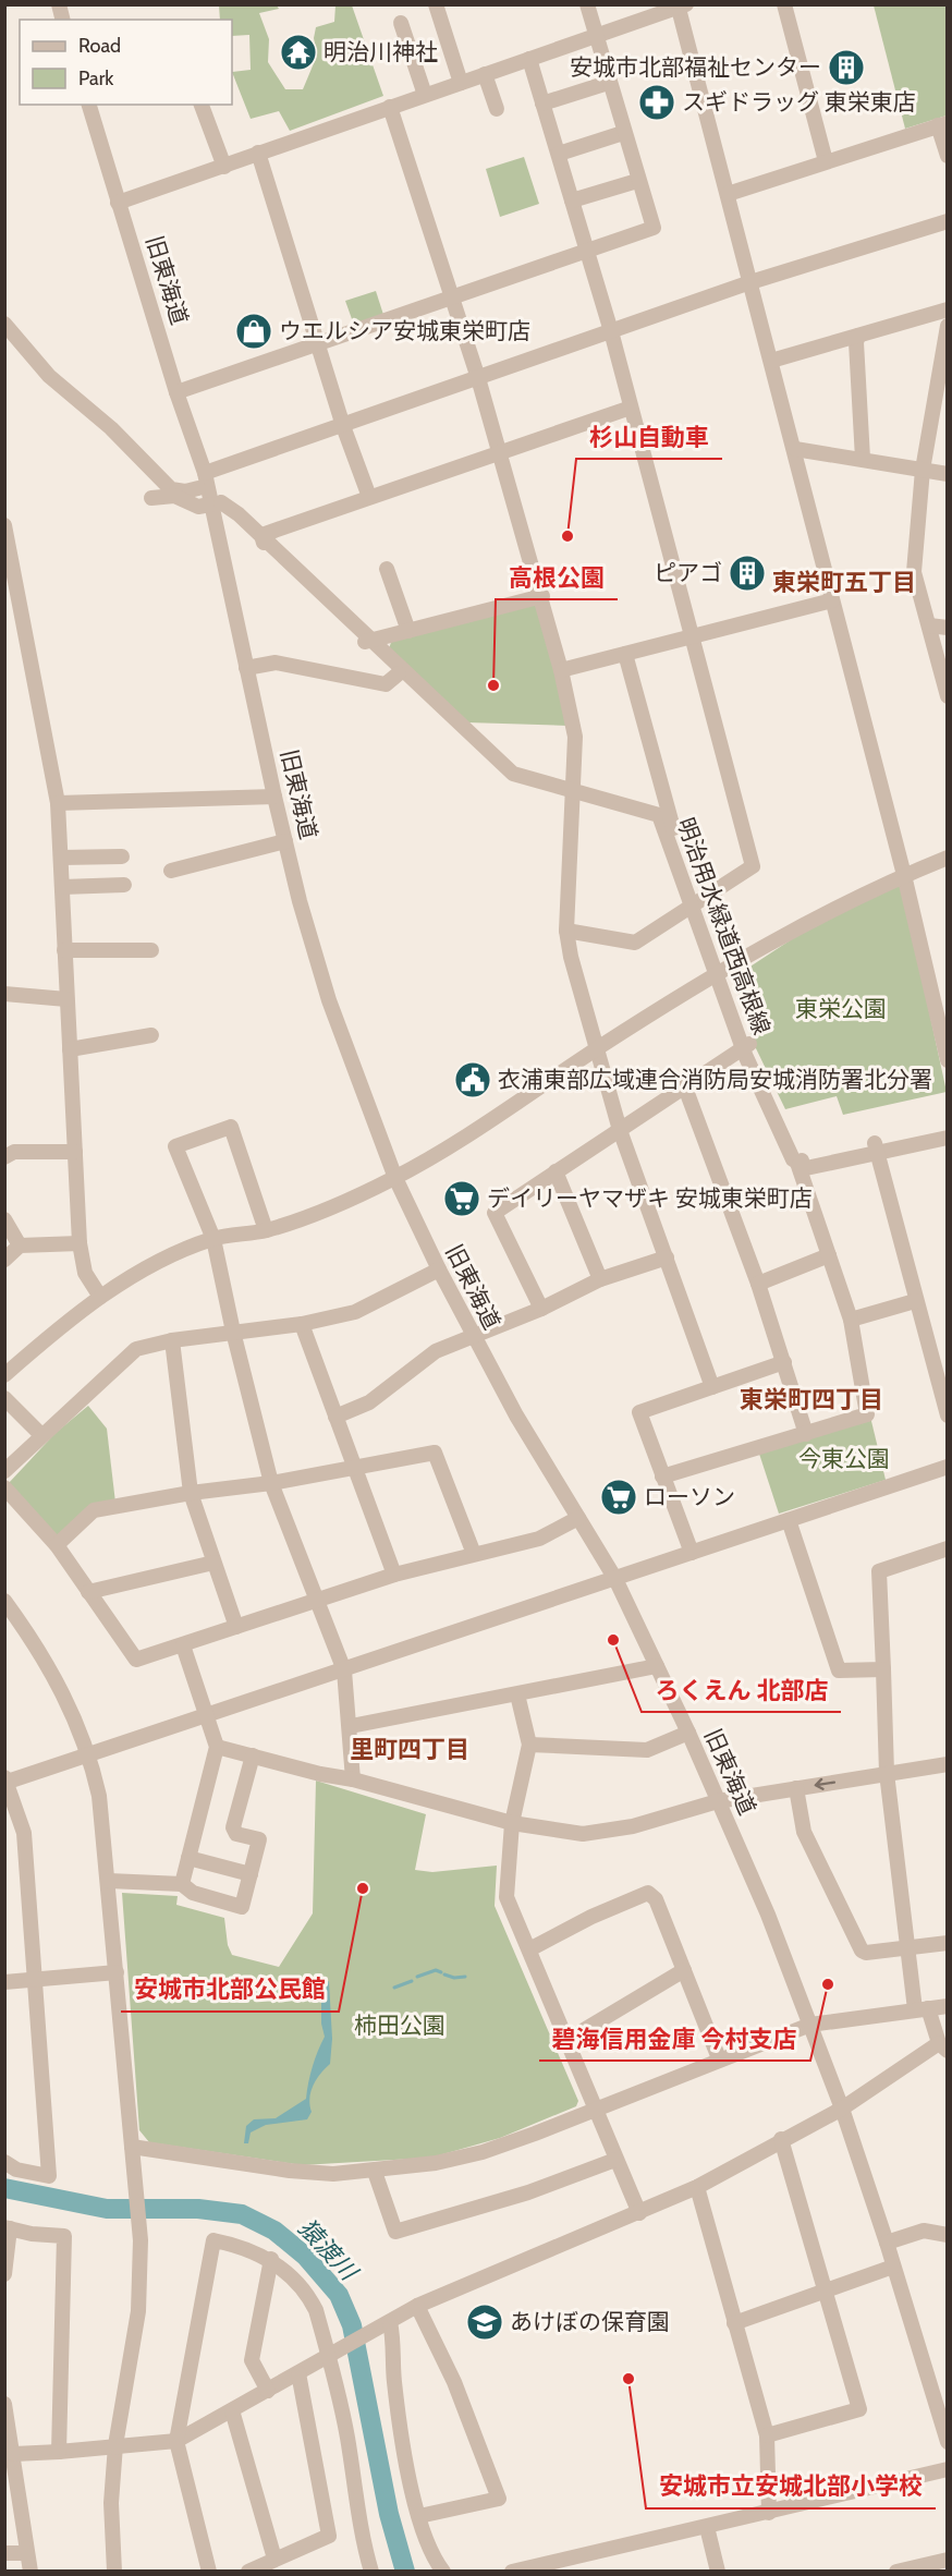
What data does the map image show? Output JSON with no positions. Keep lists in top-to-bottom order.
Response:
{
  "streets": {
    "street": ["旧東海道", "明治用水緑道西高根線"]
  },
  "districts": ["東栄町五丁目", "東栄町四丁目", "里町四丁目"],
  "water": ["猿渡川"],
  "parks": ["東栄公園", "今東公園", "柿田公園"],
  "places": {
    "temple": ["明治川神社"],
    "building": ["安城市北部福祉センター", "ピアゴ"],
    "pharmacy": ["スギドラッグ 東栄東店"],
    "shop": ["ウエルシア安城東栄町店"],
    "other": [
      "杉山自動車",
      "高根公園",
      "ろくえん 北部店",
      "安城市北部公民館",
      "碧海信用金庫 今村支店",
      "安城市立安城北部小学校"
    ],
    "public building": ["衣浦東部広域連合消防局安城消防署北分署"],
    "supermarket": ["デイリーヤマザキ 安城東栄町店", "ローソン"],
    "school or university": ["あけぼの保育園"]
  },
  "legend": ["Road", "Park"]
}
